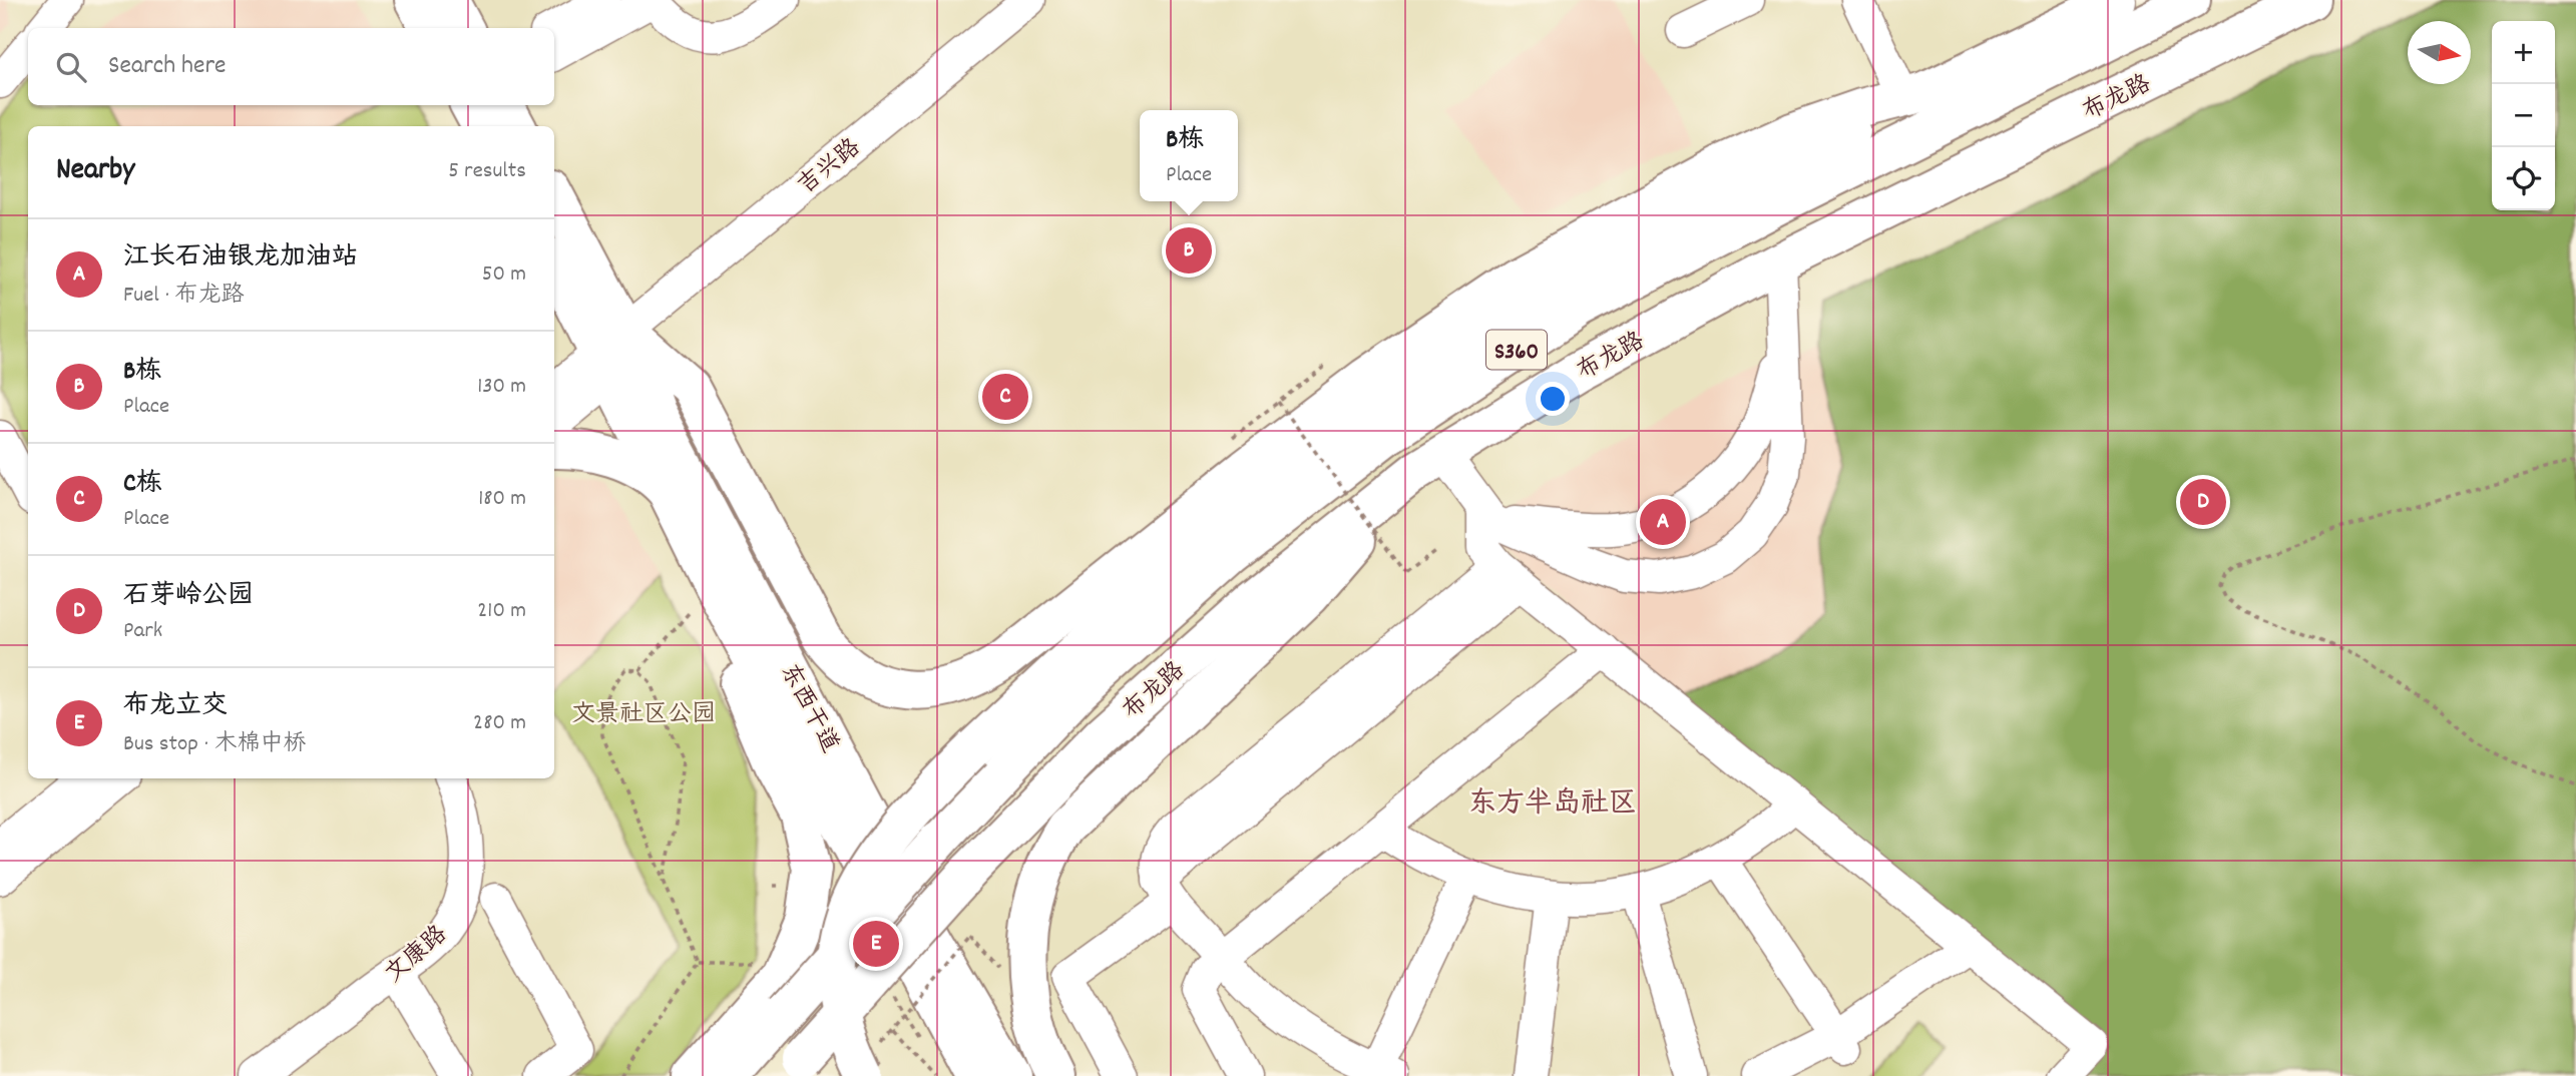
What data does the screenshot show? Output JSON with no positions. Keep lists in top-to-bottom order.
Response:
{
  "streets": {
    "main road": ["布龙路", "S360", "东西干道"],
    "street": ["吉兴路", "文康路"]
  },
  "crossings": [
    ["吉兴路", "东西干道"]
  ],
  "districts": ["东方半岛社区"],
  "parks": ["文景社区公园"],
  "north": "right",
  "page": {
    "map_buttons": ["+", "−"],
    "search": "Search here",
    "popup": ["B栋", "Place"],
    "heading": ["Nearby", "5 results"],
    "list": [
      {
        "mark": "A",
        "name": "江长石油银龙加油站",
        "note": "Fuel · 布龙路",
        "value": "50 m"
      },
      {
        "mark": "B",
        "name": "B栋",
        "note": "Place",
        "value": "130 m"
      },
      {
        "mark": "C",
        "name": "C栋",
        "note": "Place",
        "value": "180 m"
      },
      {
        "mark": "D",
        "name": "石芽岭公园",
        "note": "Park",
        "value": "210 m"
      },
      {
        "mark": "E",
        "name": "布龙立交",
        "note": "Bus stop · 木棉中桥",
        "value": "280 m"
      }
    ],
    "pins": [
      "B",
      "C",
      "D",
      "A",
      "E"
    ]
  }
}
